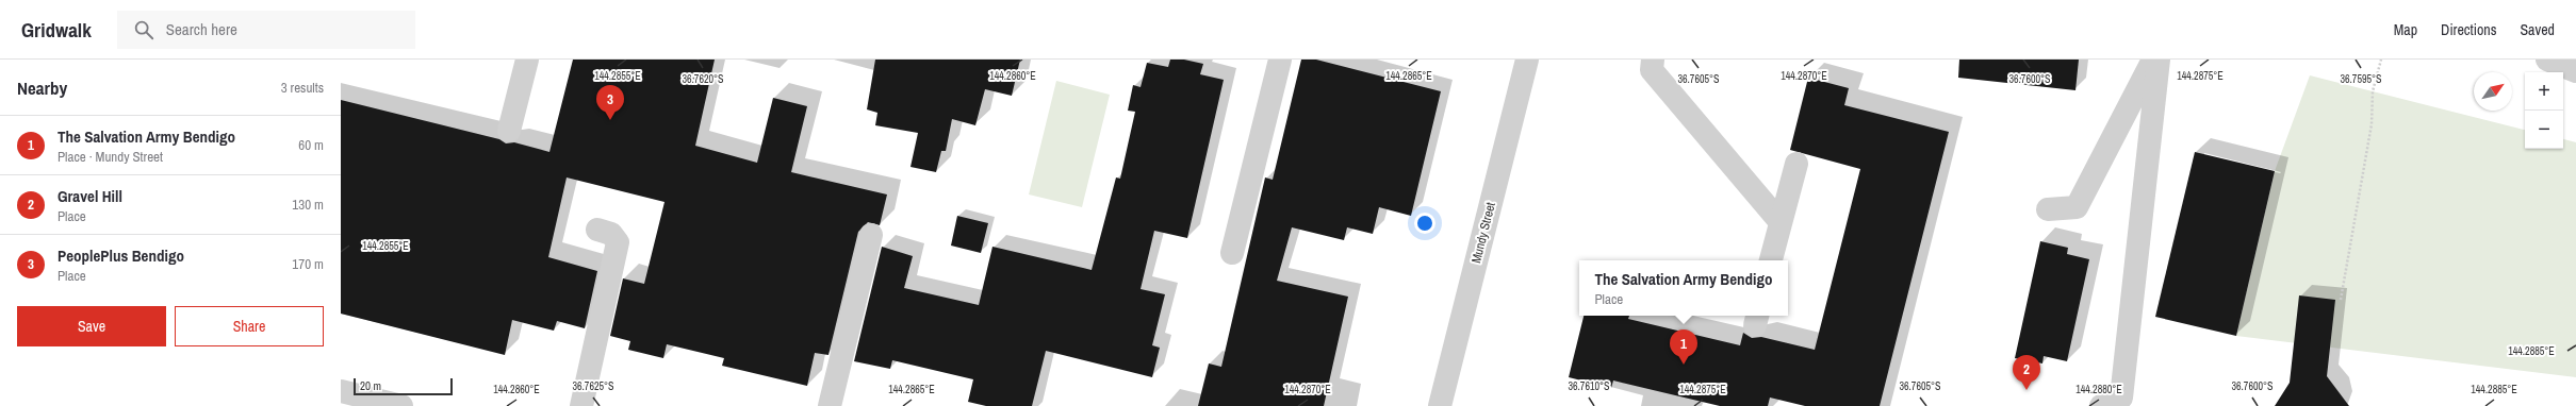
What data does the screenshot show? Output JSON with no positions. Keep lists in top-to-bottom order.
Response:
{
  "streets": {
    "street": ["Mundy Street"]
  },
  "scale_bar": "20 m",
  "north": "top right",
  "page": {
    "header": "Gridwalk",
    "search": "Search here",
    "nav": ["Map", "Directions", "Saved"],
    "heading": ["Nearby", "3 results"],
    "map_buttons": ["+", "−"],
    "pins": ["3", "1", "2"],
    "list": [
      {
        "mark": "1",
        "name": "The Salvation Army Bendigo",
        "note": "Place · Mundy Street",
        "value": "60 m"
      },
      {
        "mark": "2",
        "name": "Gravel Hill",
        "note": "Place",
        "value": "130 m"
      },
      {
        "mark": "3",
        "name": "PeoplePlus Bendigo",
        "note": "Place",
        "value": "170 m"
      }
    ],
    "popup": ["The Salvation Army Bendigo", "Place"],
    "buttons": ["Save", "Share"],
    "scale": "20 m"
  },
  "coordinates": [
    "144.2855°E",
    "144.2865°E",
    "144.2870°E",
    "144.2875°E",
    "144.2860°E",
    "36.7620°S",
    "36.7605°S",
    "36.7600°S",
    "36.7595°S",
    "144.2885°E",
    "36.7625°S",
    "36.7610°S",
    "144.2880°E"
  ]
}
